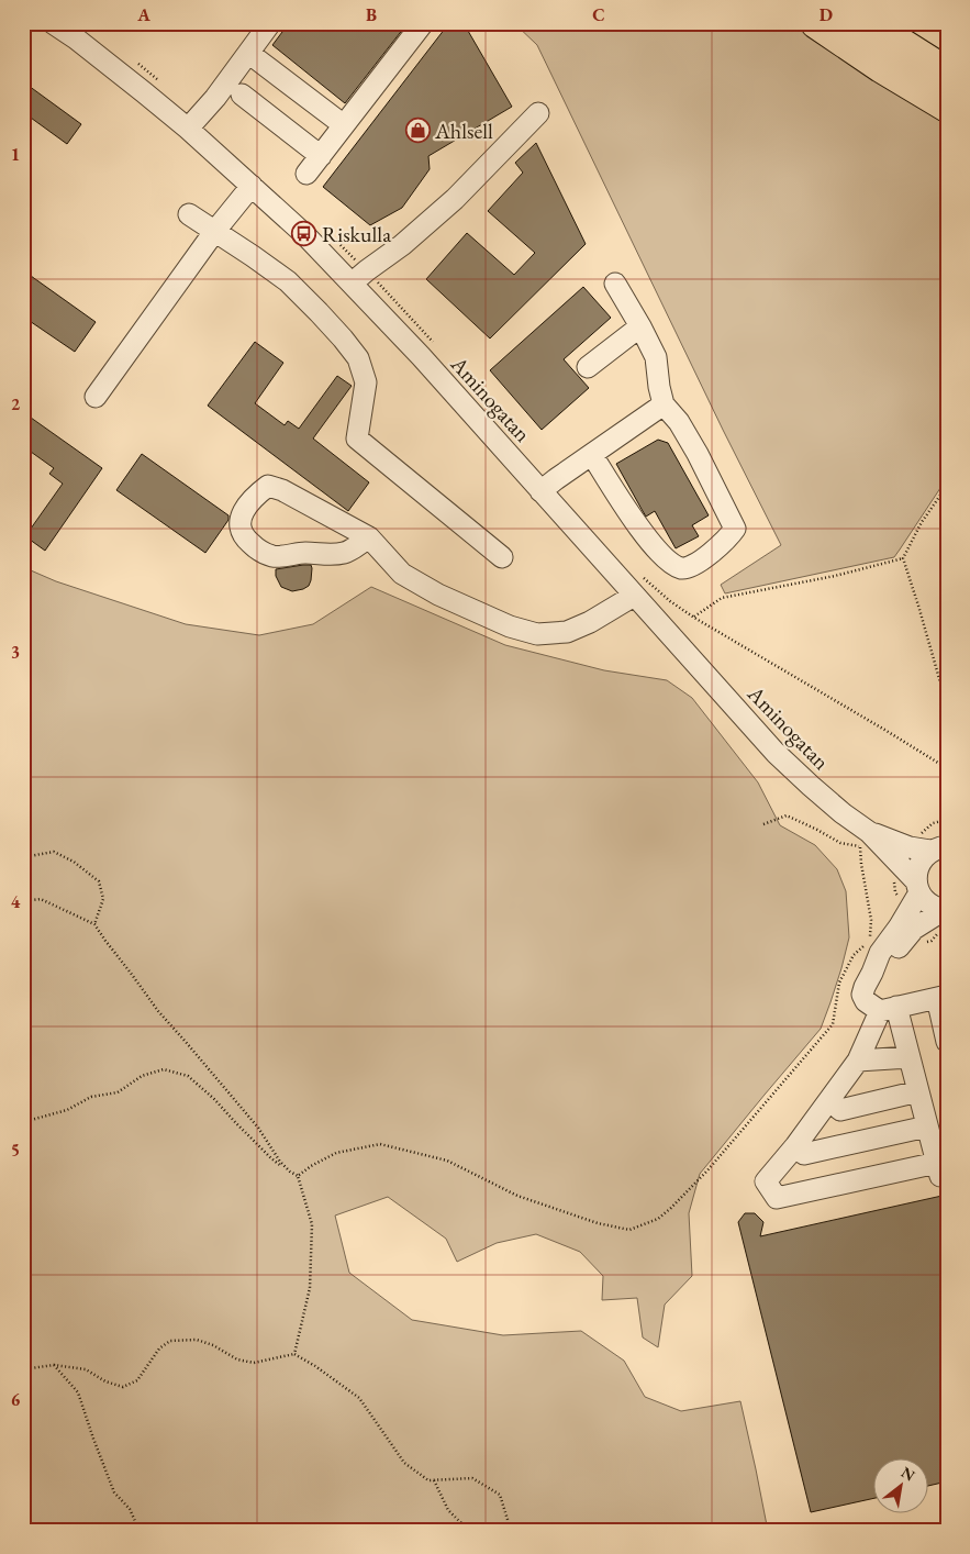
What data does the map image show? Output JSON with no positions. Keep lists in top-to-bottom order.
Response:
{
  "streets": {
    "street": ["Aminogatan"]
  },
  "places": {
    "shop": ["Ahlsell"],
    "bus stop": ["Riskulla"]
  },
  "north": "top right",
  "grid": {
    "columns": [
      "A",
      "B",
      "C",
      "D"
    ],
    "rows": [
      "1",
      "2",
      "3",
      "4",
      "5",
      "6"
    ]
  }
}
